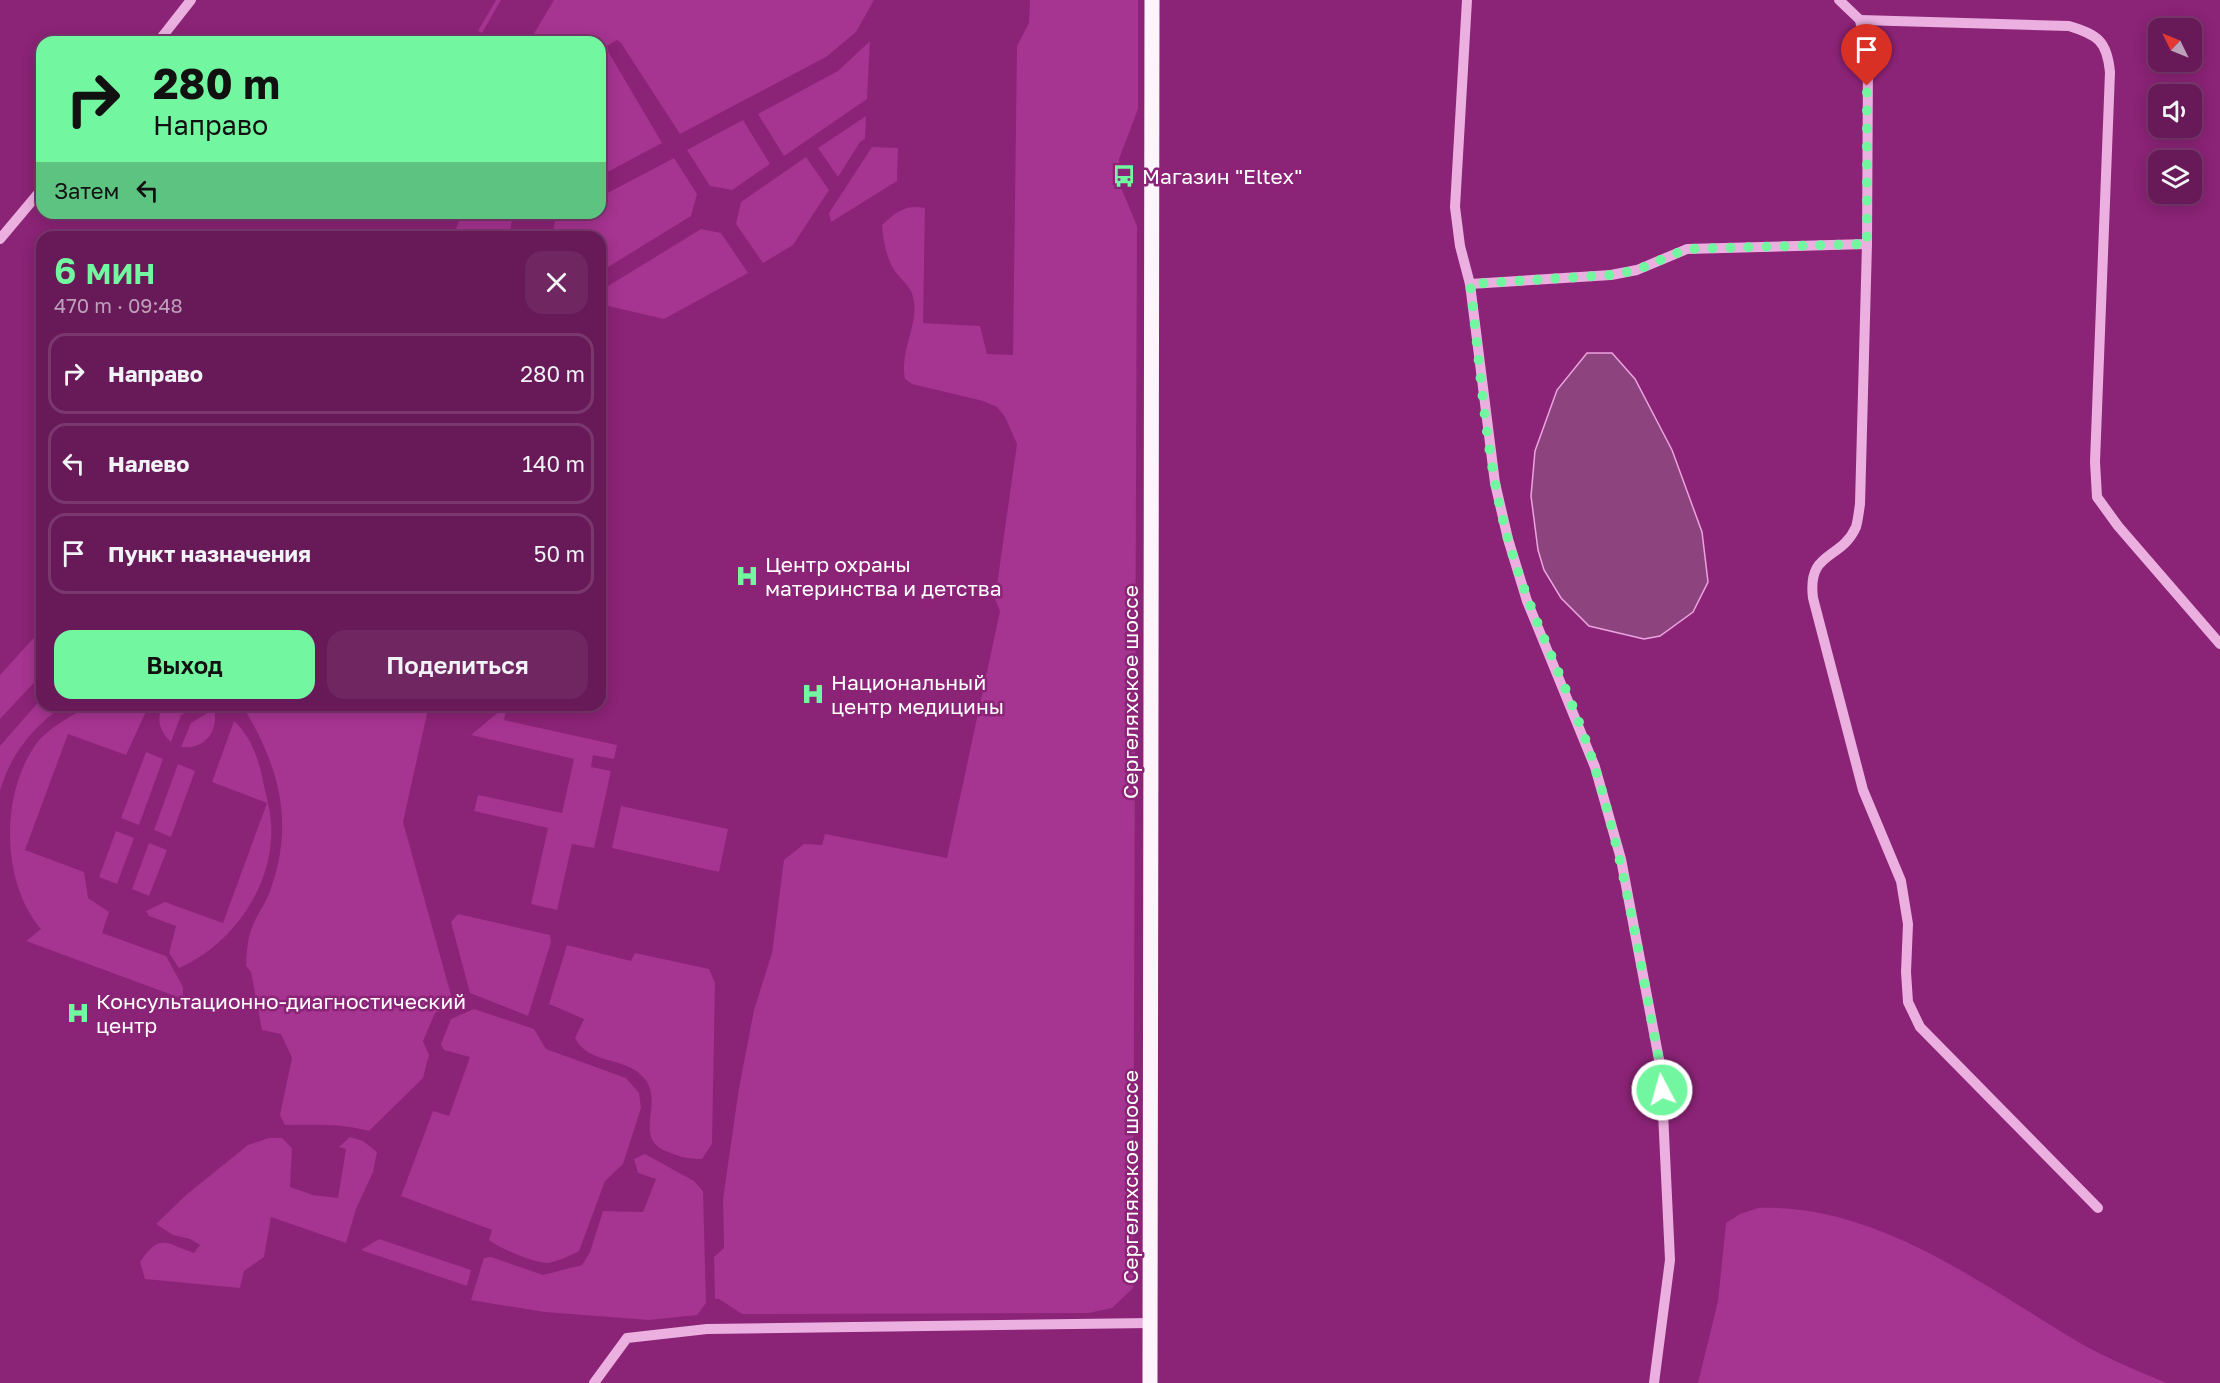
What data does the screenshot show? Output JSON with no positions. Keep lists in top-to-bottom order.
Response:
{
  "streets": {
    "main road": ["Сергеляхское шоссе"]
  },
  "places": {
    "bus stop": ["Магазин \"Eltex\""],
    "hospital": ["Центр охраны материнства и детства", "Национальный центр медицины", "Консультационно-диагностический центр"]
  },
  "north": "top left",
  "page": {
    "turn": ["280 m", "Направо"],
    "then": "Затем",
    "heading": ["6 мин", "470 m · 09:48"],
    "list": [
      {
        "name": "Направо",
        "value": "280 m"
      },
      {
        "name": "Налево",
        "value": "140 m"
      },
      {
        "name": "Пункт назначения",
        "value": "50 m"
      }
    ],
    "buttons": ["Выход", "Поделиться"]
  }
}
